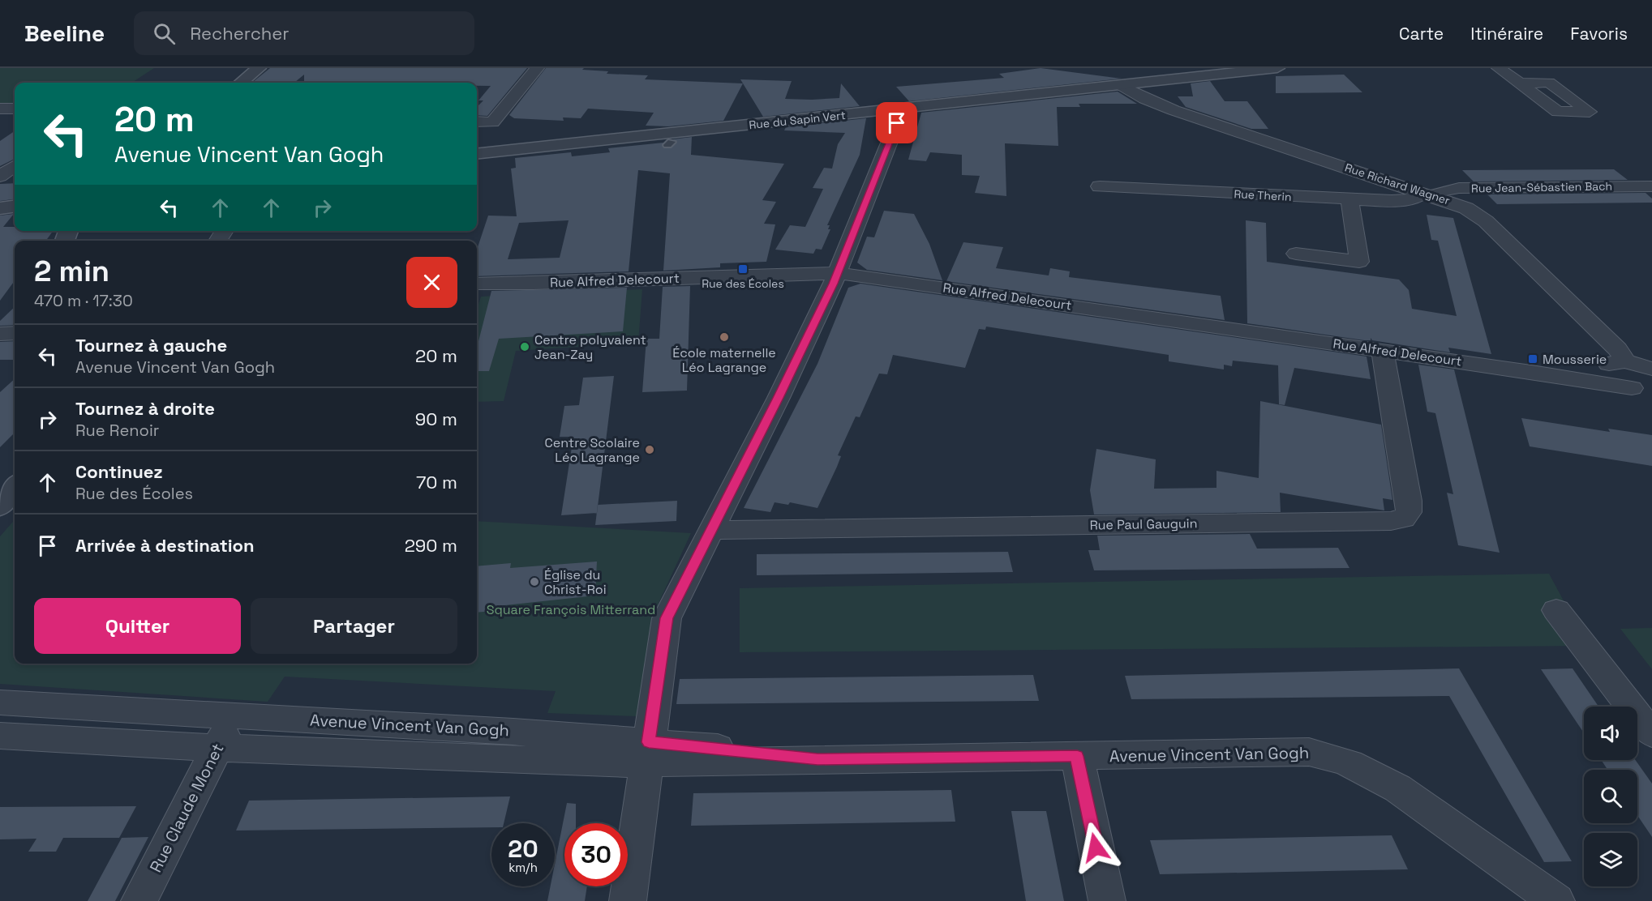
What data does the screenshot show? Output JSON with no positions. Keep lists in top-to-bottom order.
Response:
{
  "streets": {
    "street": [
      "Rue du Sapin Vert",
      "Rue Richard Wagner",
      "Rue Jean-Sébastien Bach",
      "Rue Therin",
      "Rue Alfred Delecourt",
      "Rue Paul Gauguin",
      "Avenue Vincent Van Gogh",
      "Rue Claude Monet"
    ]
  },
  "crossings": [
    ["Rue du Sapin Vert", "Rue Richard Wagner"],
    ["Rue Richard Wagner", "Rue Jean-Sébastien Bach"],
    ["Rue Richard Wagner", "Rue Therin"],
    ["Rue Richard Wagner", "Rue Alfred Delecourt"],
    ["Rue Jean-Sébastien Bach", "Rue Therin"],
    ["Rue Alfred Delecourt", "Rue Paul Gauguin"],
    ["Avenue Vincent Van Gogh", "Rue Claude Monet"]
  ],
  "parks": ["Square François Mitterrand"],
  "places": {
    "transit": ["Rue des Écoles", "Mousserie"],
    "other": [
      "École maternelle Léo Lagrange",
      "Centre polyvalent Jean-Zay",
      "Centre Scolaire Léo Lagrange",
      "Église du Christ-Roi"
    ]
  },
  "page": {
    "header": "Beeline",
    "search": "Rechercher",
    "nav": ["Carte", "Itinéraire", "Favoris"],
    "turn": ["20 m", "Avenue Vincent Van Gogh"],
    "heading": ["2 min", "470 m · 17:30"],
    "list": [
      {
        "name": "Tournez à gauche",
        "note": "Avenue Vincent Van Gogh",
        "value": "20 m"
      },
      {
        "name": "Tournez à droite",
        "note": "Rue Renoir",
        "value": "90 m"
      },
      {
        "name": "Continuez",
        "note": "Rue des Écoles",
        "value": "70 m"
      },
      {
        "name": "Arrivée à destination",
        "value": "290 m"
      }
    ],
    "buttons": ["Quitter", "Partager"],
    "speed": "20 km/h",
    "limit": "30"
  }
}
